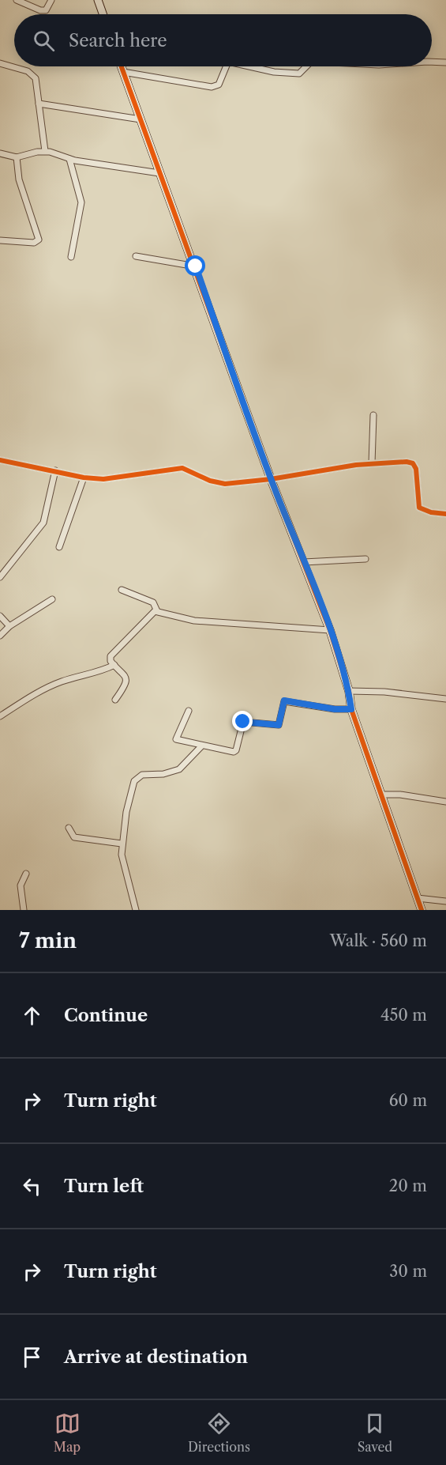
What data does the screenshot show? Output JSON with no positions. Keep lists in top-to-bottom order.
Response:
{
  "page": {
    "search": "Search here",
    "heading": ["7 min", "Walk · 560 m"],
    "list": [
      ["Continue", "450 m"],
      ["Turn right", "60 m"],
      ["Turn left", "20 m"],
      ["Turn right", "30 m"],
      "Arrive at destination"
    ],
    "nav": ["Map", "Directions", "Saved"]
  }
}
